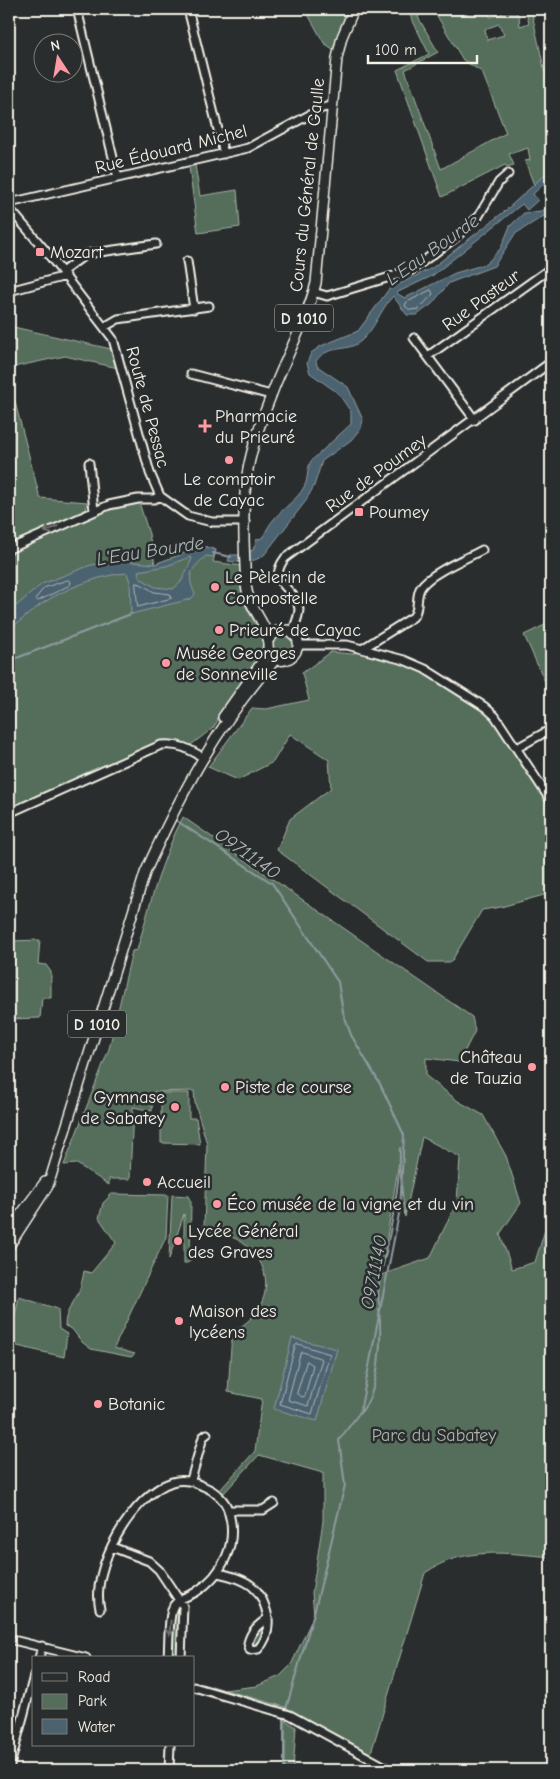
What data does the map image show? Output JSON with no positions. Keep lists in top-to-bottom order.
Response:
{
  "streets": {
    "main road": ["Cours du Général de Gaulle", "D 1010"],
    "street": [
      "Rue Édouard Michel",
      "Rue Pasteur",
      "Route de Pessac",
      "Rue de Poumey"
    ]
  },
  "crossings": [
    ["Rue Édouard Michel", "Cours du Général de Gaulle"],
    ["Cours du Général de Gaulle", "D 1010"],
    ["Cours du Général de Gaulle", "Route de Pessac"],
    ["D 1010", "Rue de Poumey"]
  ],
  "water": ["L'Eau Bourde", "O9711140"],
  "parks": ["Parc du Sabatey"],
  "places": {
    "transit": ["Mozart", "Poumey"],
    "health": ["Pharmacie du Prieuré"],
    "other": [
      "Le comptoir de Cayac",
      "Le Pèlerin de Compostelle",
      "Prieuré de Cayac",
      "Musée Georges de Sonneville",
      "Château de Tauzia",
      "Piste de course",
      "Gymnase de Sabatey",
      "Accueil",
      "Éco musée de la vigne et du vin",
      "Lycée Général des Graves",
      "Maison des lycéens",
      "Botanic"
    ]
  },
  "legend": ["Road", "Park", "Water"],
  "scale_bar": "100 m",
  "north": "top"
}
